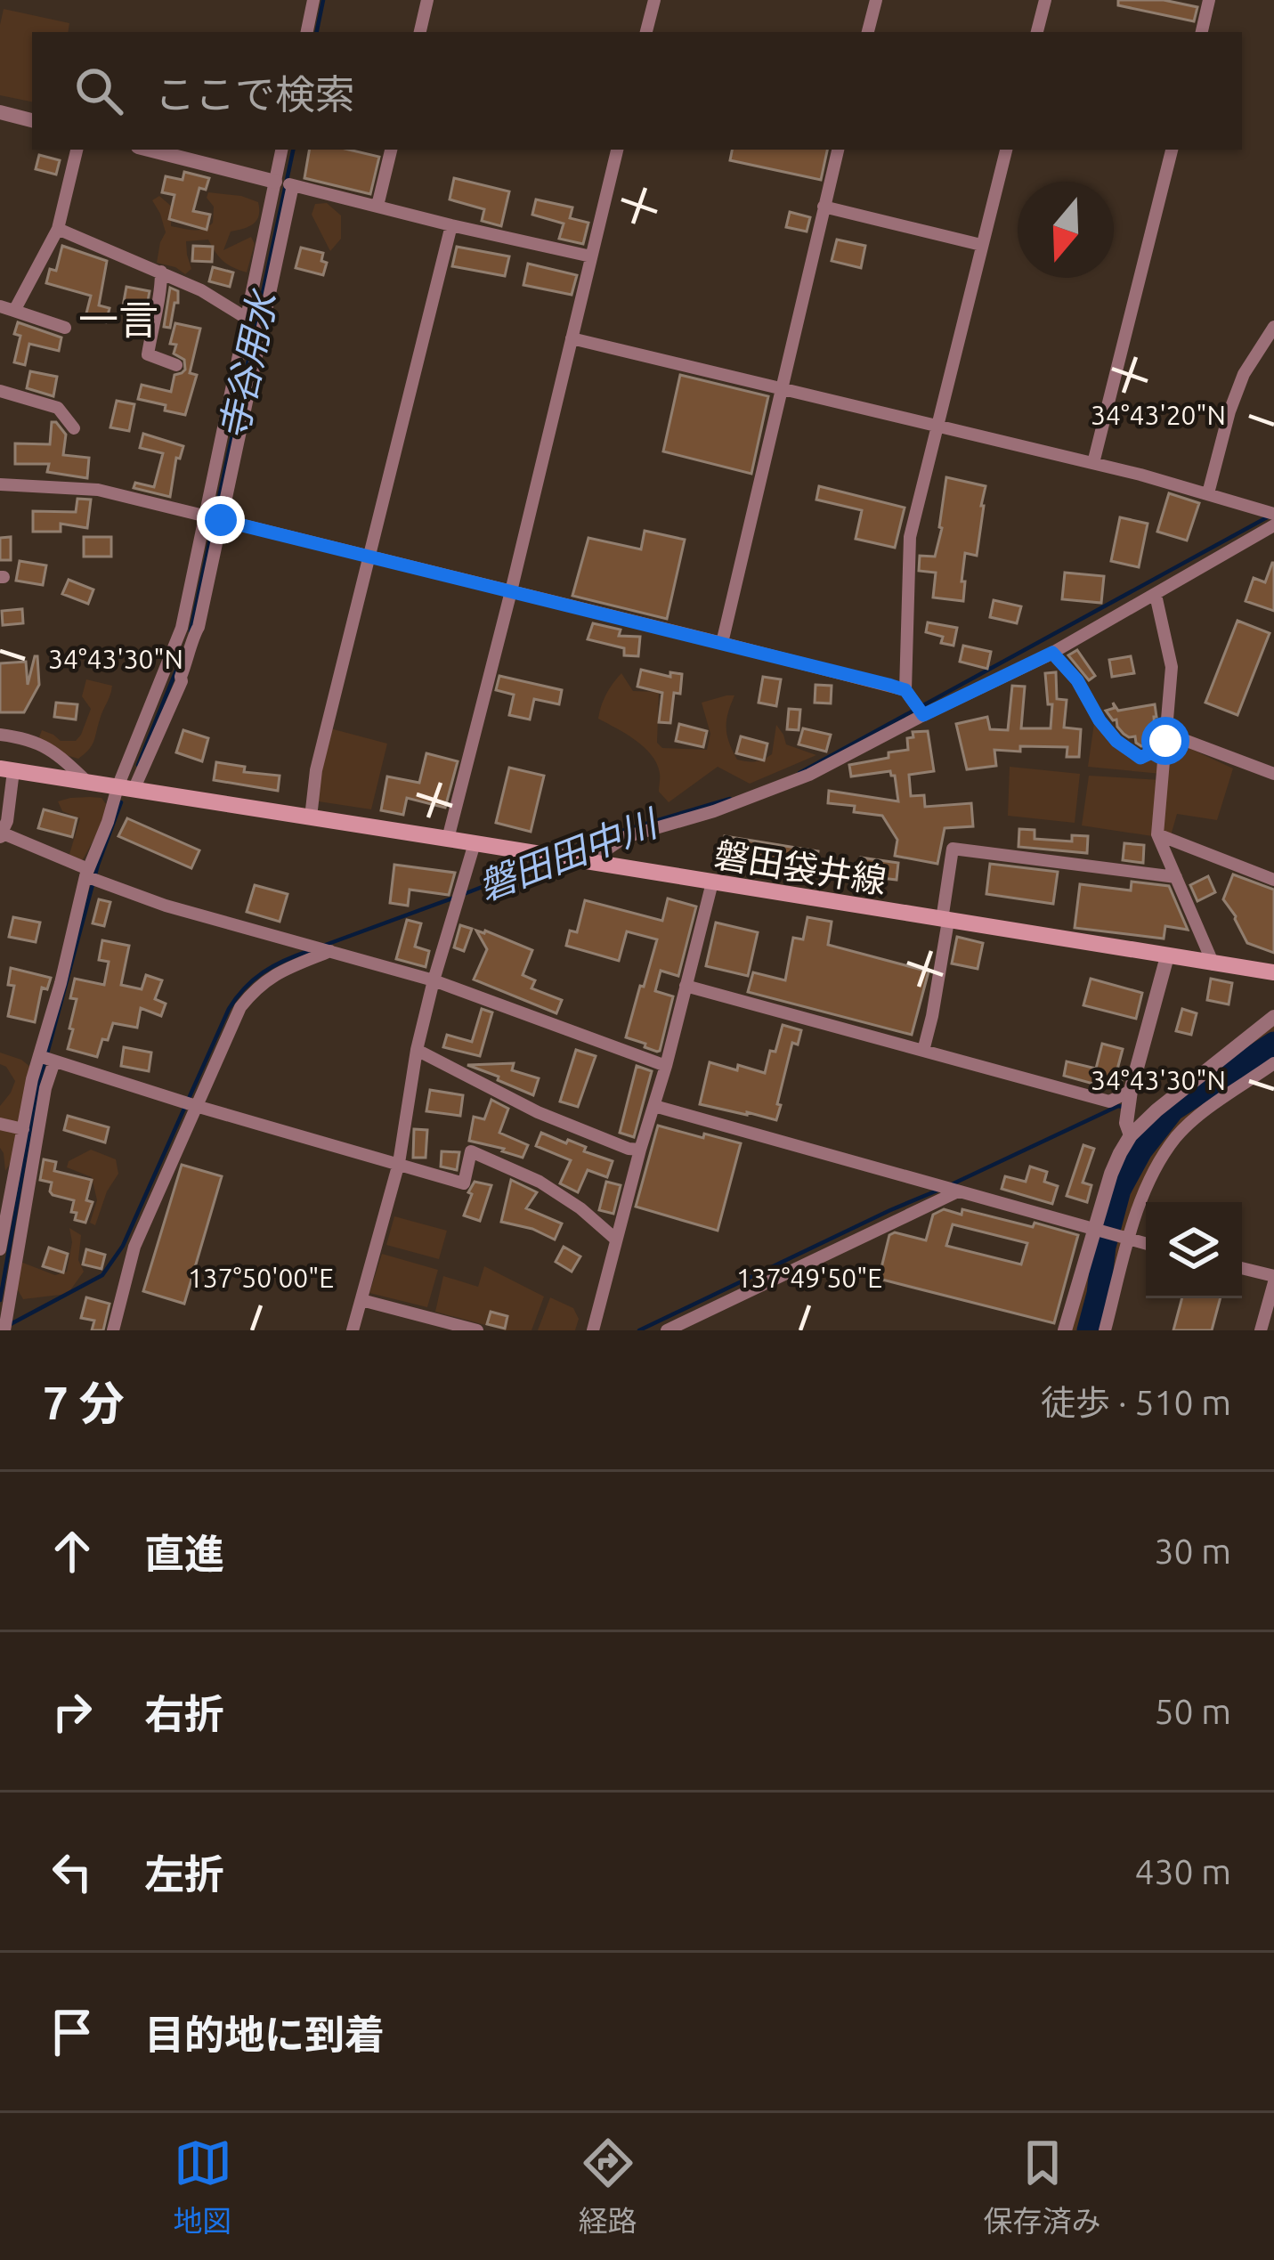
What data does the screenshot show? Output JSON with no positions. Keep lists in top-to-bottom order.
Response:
{
  "streets": {
    "main road": ["磐田袋井線"]
  },
  "districts": ["一言"],
  "water": ["寺谷用水", "磐田田中川"],
  "north": "bottom",
  "page": {
    "search": "ここで検索",
    "heading": ["7 分", "徒歩 · 510 m"],
    "list": [
      ["直進", "30 m"],
      ["右折", "50 m"],
      ["左折", "430 m"],
      "目的地に到着"
    ],
    "nav": ["地図", "経路", "保存済み"]
  },
  "coordinates": [
    "34°43'20\"N",
    "34°43'30\"N",
    "137°50'00\"E",
    "137°49'50\"E"
  ]
}
